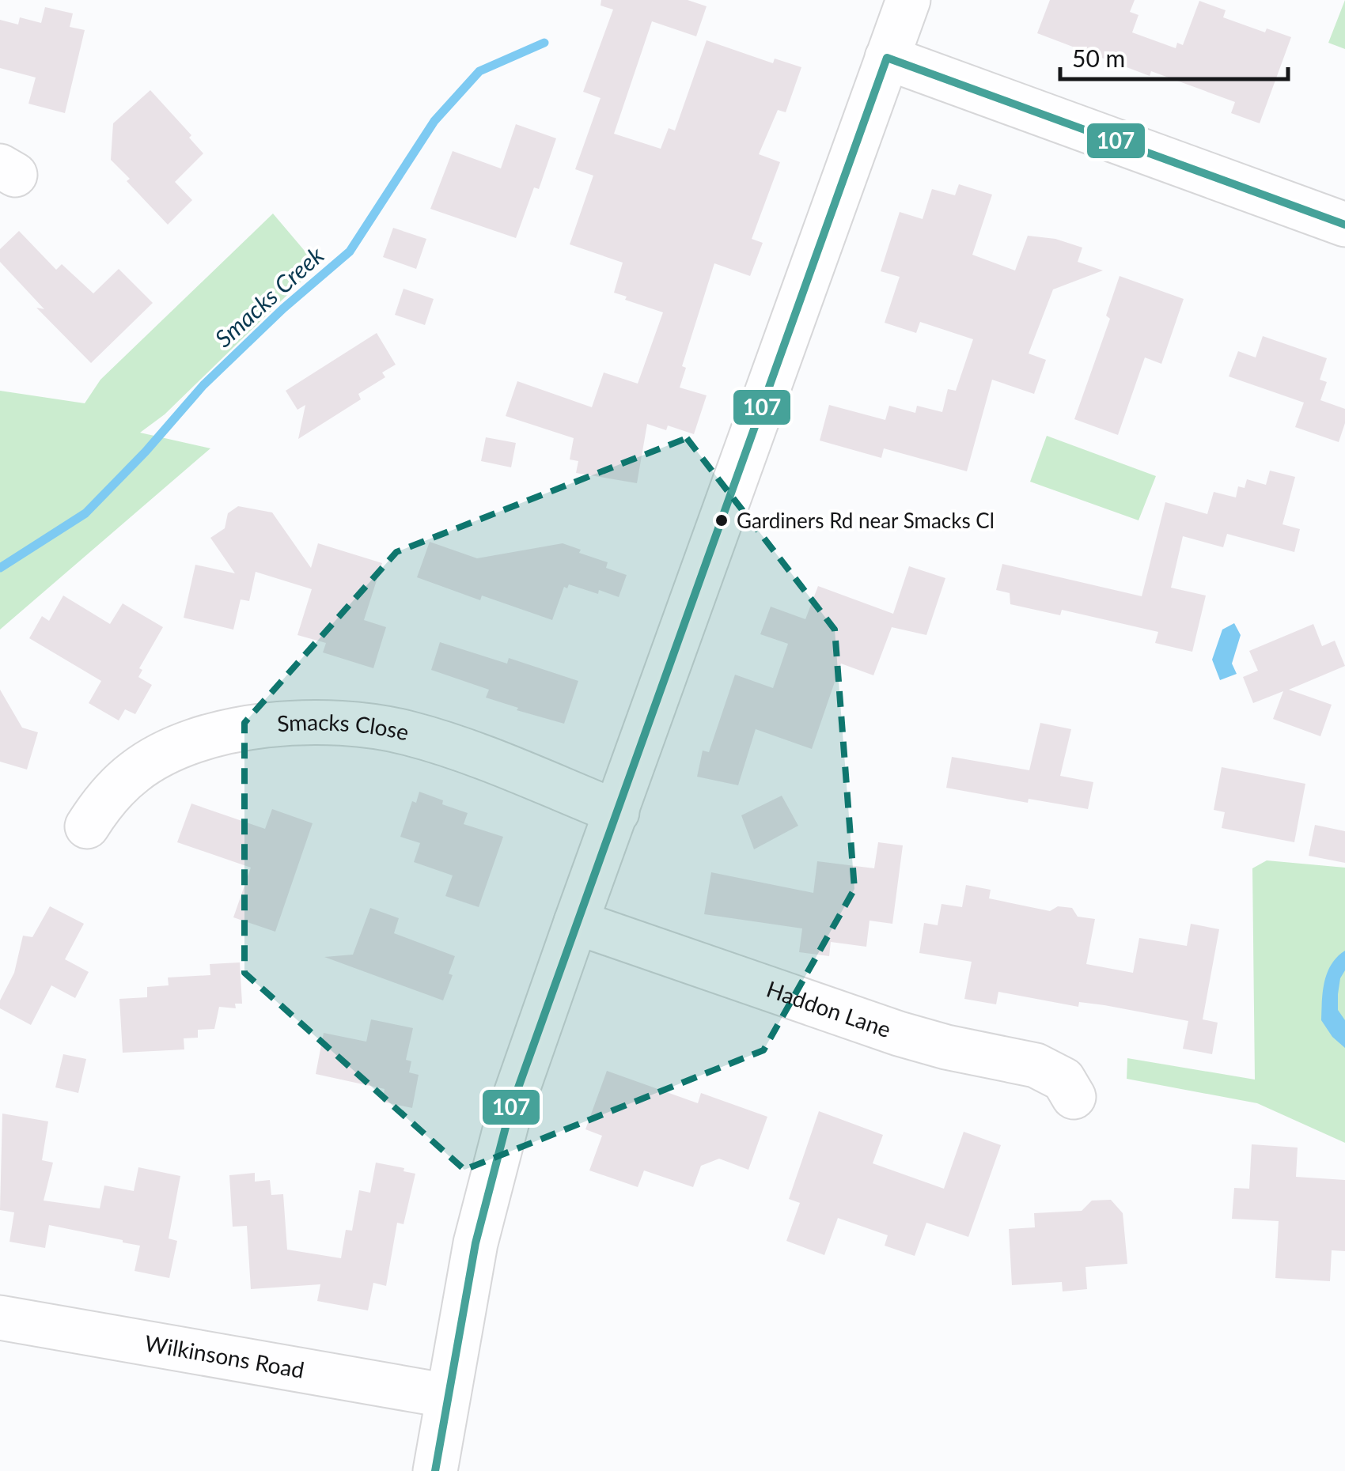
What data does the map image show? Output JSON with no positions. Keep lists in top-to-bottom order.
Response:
{
  "streets": {
    "street": ["Smacks Close", "Haddon Lane", "Wilkinsons Road"]
  },
  "water": ["Smacks Creek"],
  "places": ["Gardiners Rd near Smacks Cl"],
  "lines": ["transit line 107"],
  "scale_bar": "50 m"
}
